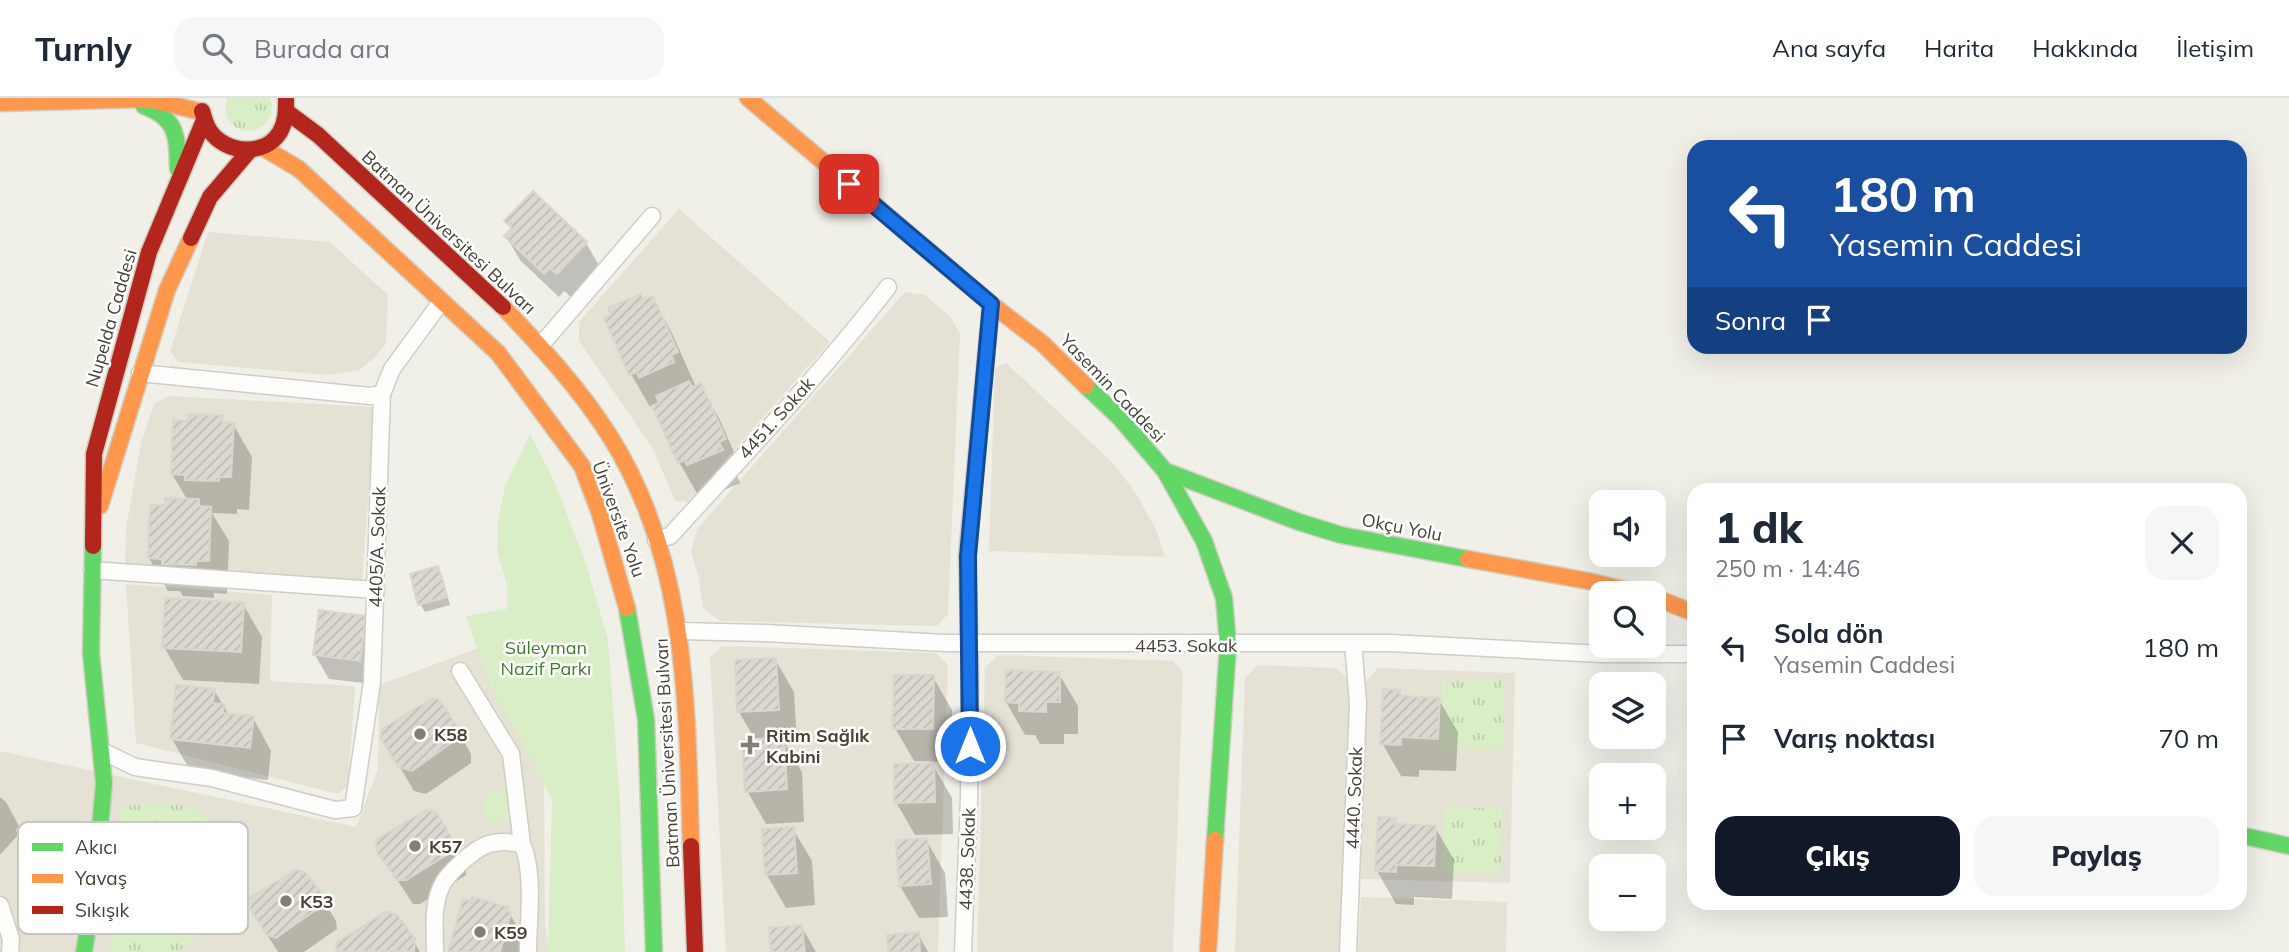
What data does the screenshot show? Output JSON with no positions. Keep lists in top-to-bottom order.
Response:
{
  "streets": {
    "street": [
      "Batman Üniversitesi Bulvarı",
      "Nupelda Caddesi",
      "Yasemin Caddesi",
      "4451. Sokak",
      "Üniversite Yolu",
      "Okçu Yolu",
      "4405/A. Sokak",
      "4453. Sokak",
      "4440. Sokak",
      "4438. Sokak"
    ]
  },
  "crossings": [
    ["Batman Üniversitesi Bulvarı", "Nupelda Caddesi"],
    ["Batman Üniversitesi Bulvarı", "4451. Sokak"],
    ["Batman Üniversitesi Bulvarı", "4453. Sokak"],
    ["Nupelda Caddesi", "Üniversite Yolu"],
    ["Nupelda Caddesi", "4405/A. Sokak"],
    ["Yasemin Caddesi", "Okçu Yolu"],
    ["Yasemin Caddesi", "4453. Sokak"],
    ["Yasemin Caddesi", "4438. Sokak"],
    ["Üniversite Yolu", "4405/A. Sokak"],
    ["4453. Sokak", "4440. Sokak"],
    ["4453. Sokak", "4438. Sokak"]
  ],
  "parks": ["Süleyman Nazif Parkı"],
  "places": {
    "other": [
      "K58",
      "K57",
      "K53",
      "K59"
    ],
    "health": ["Ritim Sağlık Kabini"]
  },
  "legend": ["Akıcı", "Yavaş", "Sıkışık"],
  "page": {
    "header": "Turnly",
    "search": "Burada ara",
    "nav": [
      "Ana sayfa",
      "Harita",
      "Hakkında",
      "İletişim"
    ],
    "turn": ["180 m", "Yasemin Caddesi"],
    "then": "Sonra",
    "heading": ["1 dk", "250 m · 14:46"],
    "map_buttons": ["+", "−"],
    "list": [
      {
        "name": "Sola dön",
        "note": "Yasemin Caddesi",
        "value": "180 m"
      },
      {
        "name": "Varış noktası",
        "value": "70 m"
      }
    ],
    "buttons": ["Çıkış", "Paylaş"]
  }
}
